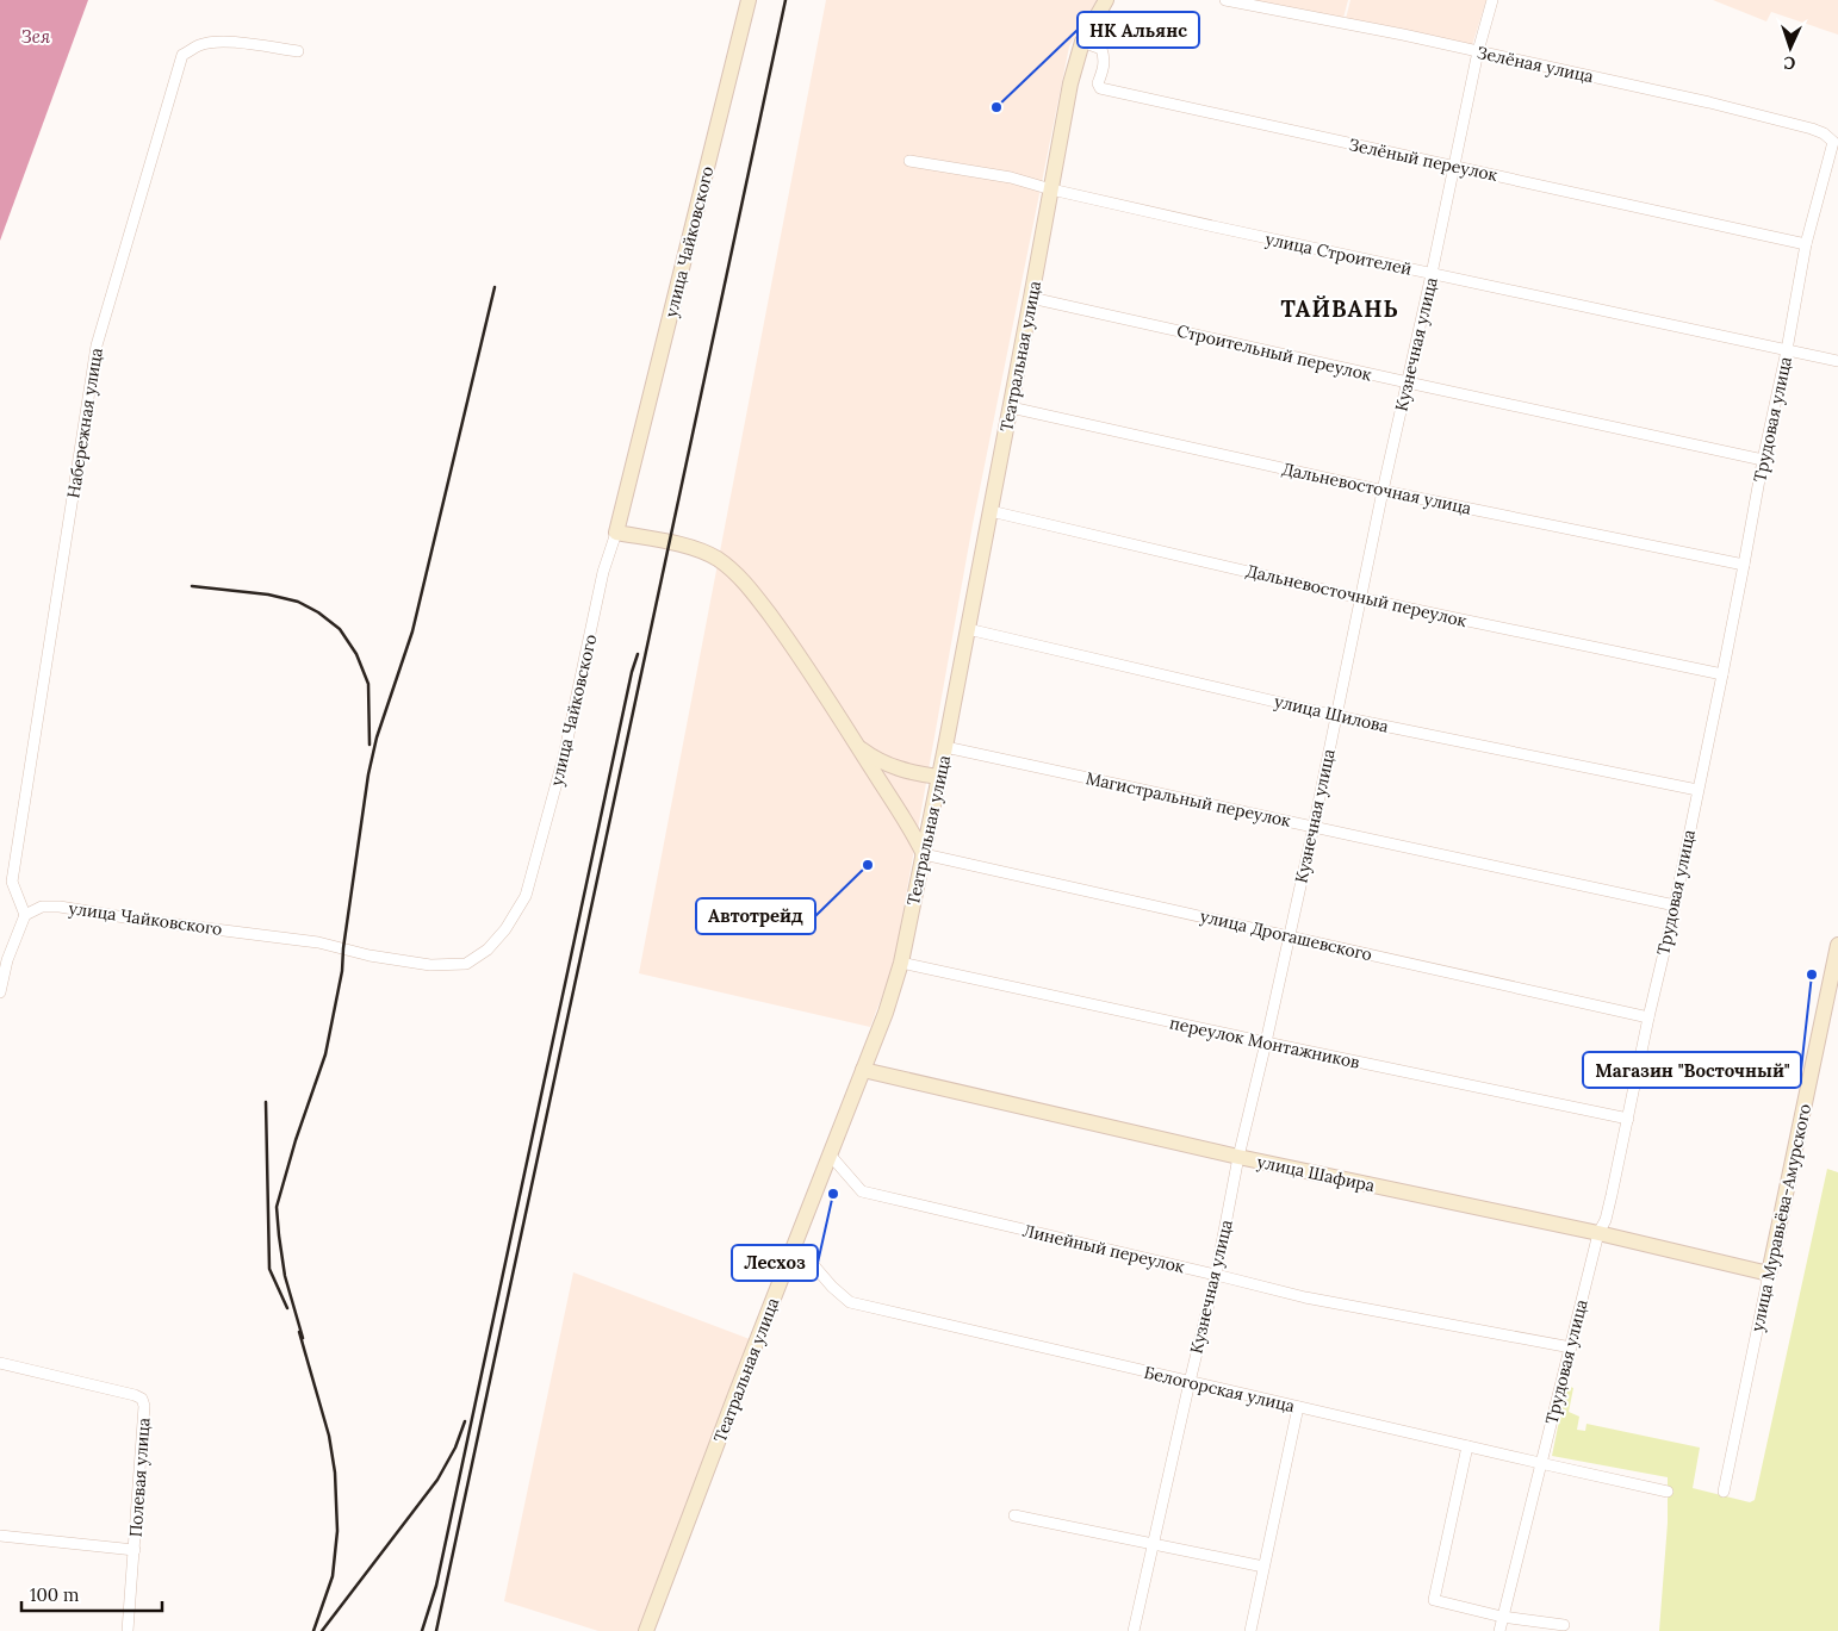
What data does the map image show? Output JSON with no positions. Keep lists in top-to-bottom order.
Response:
{
  "streets": {
    "street": [
      "Зелёная улица",
      "Зелёный переулок",
      "улица Чайковского",
      "улица Строителей",
      "Кузнечная улица",
      "Строительный переулок",
      "Театральная улица",
      "Трудовая улица",
      "Набережная улица",
      "Дальневосточная улица",
      "Дальневосточный переулок",
      "улица Шилова",
      "Магистральный переулок",
      "улица Дрогашевского",
      "переулок Монтажников",
      "улица Шафира",
      "улица Муравьёва-Амурского",
      "Линейный переулок",
      "Белогорская улица",
      "Полевая улица"
    ]
  },
  "crossings": [
    ["Зелёная улица", "Кузнечная улица"],
    ["Зелёная улица", "Трудовая улица"],
    ["Зелёный переулок", "Кузнечная улица"],
    ["Зелёный переулок", "Театральная улица"],
    ["Зелёный переулок", "Трудовая улица"],
    ["улица Чайковского", "Набережная улица"],
    ["улица Строителей", "Кузнечная улица"],
    ["улица Строителей", "Театральная улица"],
    ["улица Строителей", "Трудовая улица"],
    ["Кузнечная улица", "Строительный переулок"],
    ["Кузнечная улица", "Дальневосточная улица"],
    ["Кузнечная улица", "Дальневосточный переулок"],
    ["Кузнечная улица", "улица Шилова"],
    ["Кузнечная улица", "Магистральный переулок"],
    ["Кузнечная улица", "улица Дрогашевского"],
    ["Кузнечная улица", "переулок Монтажников"],
    ["Кузнечная улица", "улица Шафира"],
    ["Кузнечная улица", "Линейный переулок"],
    ["Кузнечная улица", "Белогорская улица"],
    ["Строительный переулок", "Театральная улица"],
    ["Строительный переулок", "Трудовая улица"],
    ["Театральная улица", "Дальневосточная улица"],
    ["Театральная улица", "Дальневосточный переулок"],
    ["Театральная улица", "улица Шилова"],
    ["Театральная улица", "Магистральный переулок"],
    ["Театральная улица", "улица Дрогашевского"],
    ["Театральная улица", "переулок Монтажников"],
    ["Театральная улица", "улица Шафира"],
    ["Театральная улица", "Линейный переулок"],
    ["Театральная улица", "Белогорская улица"],
    ["Трудовая улица", "Дальневосточная улица"],
    ["Трудовая улица", "Дальневосточный переулок"],
    ["Трудовая улица", "улица Шилова"],
    ["Трудовая улица", "Магистральный переулок"],
    ["Трудовая улица", "улица Дрогашевского"],
    ["Трудовая улица", "переулок Монтажников"],
    ["Трудовая улица", "улица Шафира"],
    ["Трудовая улица", "Линейный переулок"],
    ["Трудовая улица", "Белогорская улица"],
    ["улица Шафира", "улица Муравьёва-Амурского"]
  ],
  "districts": ["ТАЙВАНЬ"],
  "water": ["Зея"],
  "places": [
    "НК Альянс",
    "Автотрейд",
    "Магазин \"Восточный\"",
    "Лесхоз"
  ],
  "scale_bar": "100 m",
  "north": "bottom"
}
